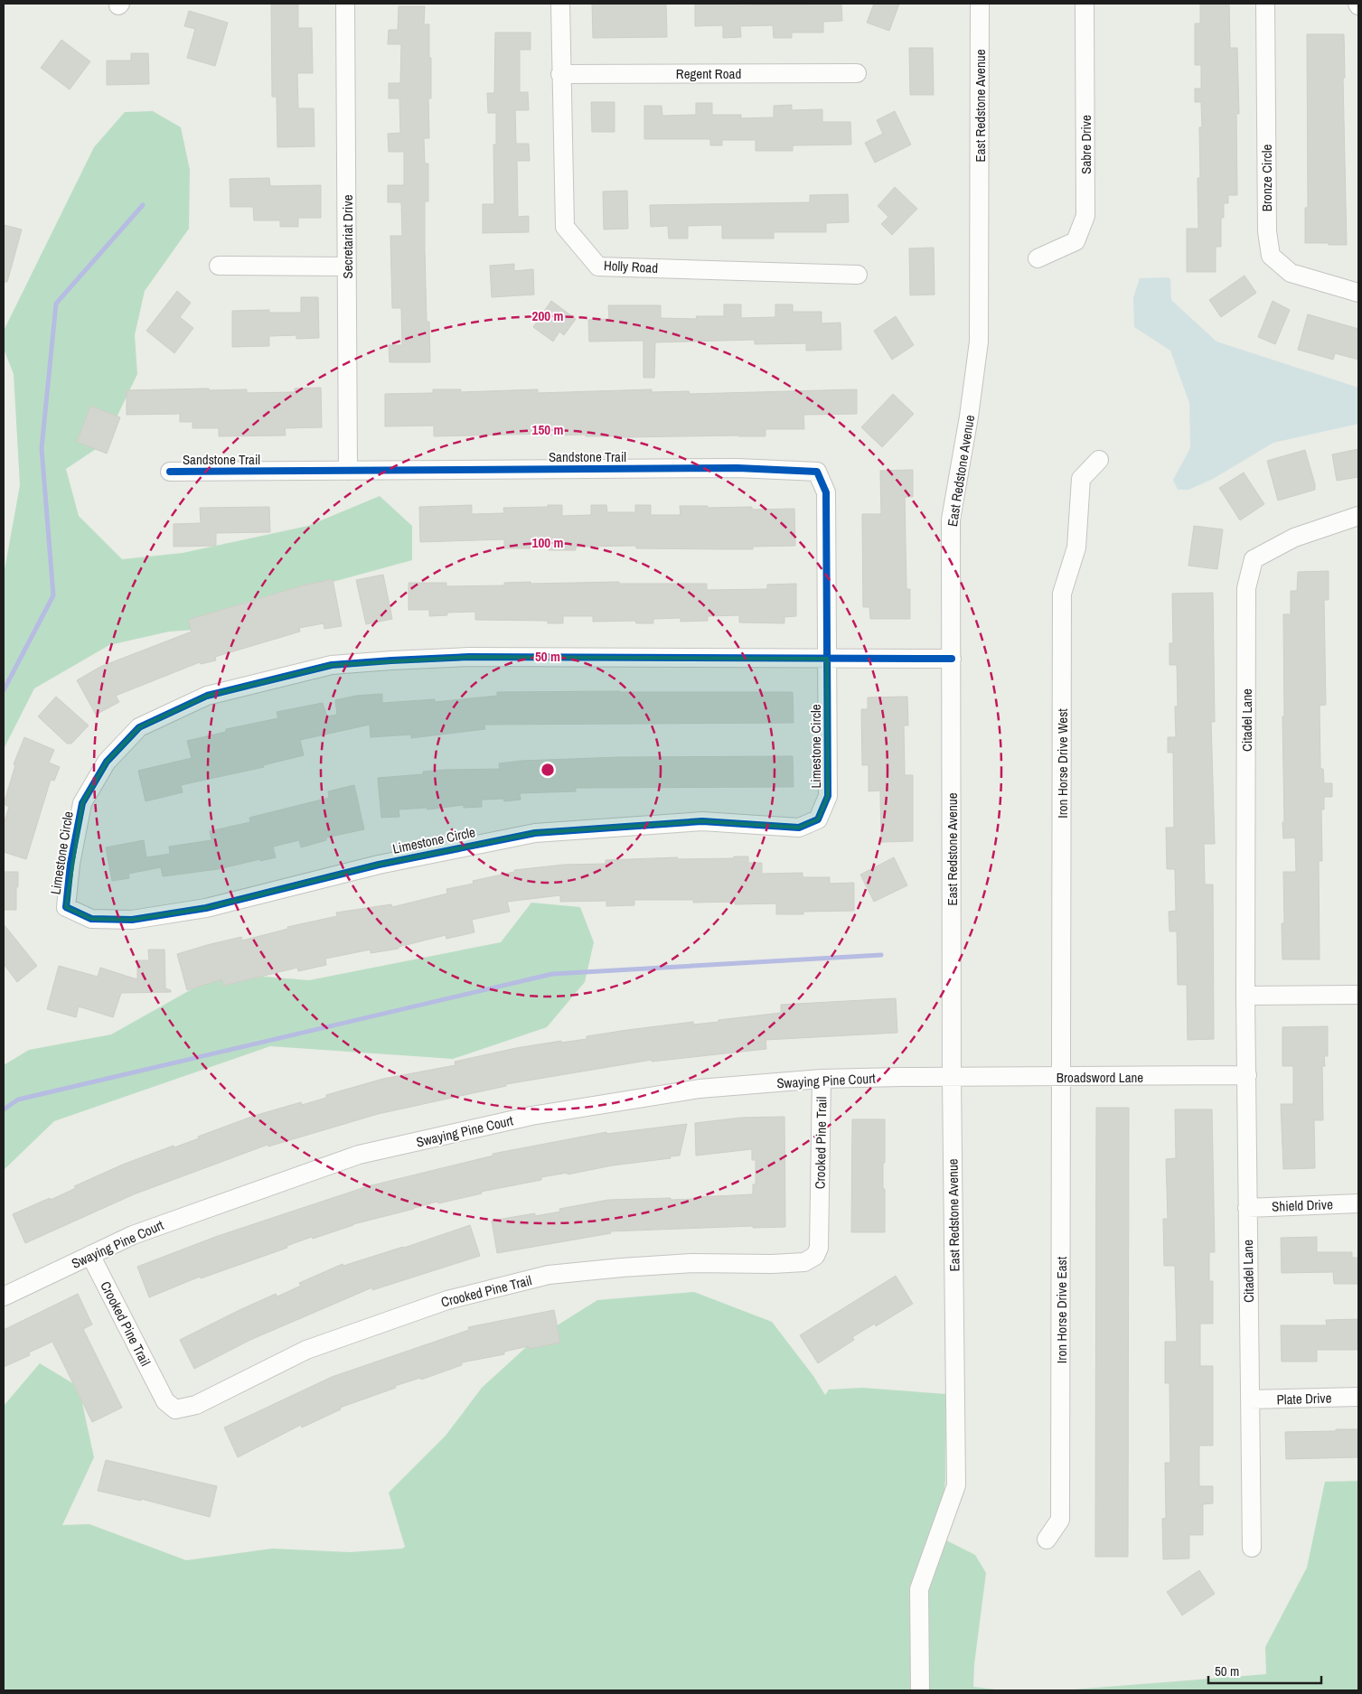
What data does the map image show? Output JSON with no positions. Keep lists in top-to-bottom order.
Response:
{
  "streets": {
    "street": [
      "Regent Road",
      "East Redstone Avenue",
      "Sabre Drive",
      "Bronze Circle",
      "Secretariat Drive",
      "Holly Road",
      "Sandstone Trail",
      "Citadel Lane",
      "Limestone Circle",
      "Iron Horse Drive West",
      "Broadsword Lane",
      "Swaying Pine Court",
      "Crooked Pine Trail",
      "Shield Drive",
      "Iron Horse Drive East",
      "Plate Drive"
    ]
  },
  "crossings": [
    ["Regent Road", "Holly Road"],
    ["East Redstone Avenue", "Limestone Circle"],
    ["East Redstone Avenue", "Broadsword Lane"],
    ["East Redstone Avenue", "Swaying Pine Court"],
    ["Secretariat Drive", "Sandstone Trail"],
    ["Sandstone Trail", "Limestone Circle"],
    ["Citadel Lane", "Broadsword Lane"],
    ["Citadel Lane", "Shield Drive"],
    ["Citadel Lane", "Plate Drive"],
    ["Iron Horse Drive West", "Broadsword Lane"],
    ["Iron Horse Drive West", "Iron Horse Drive East"],
    ["Broadsword Lane", "Swaying Pine Court"],
    ["Broadsword Lane", "Iron Horse Drive East"],
    ["Swaying Pine Court", "Crooked Pine Trail"]
  ],
  "scale_bar": "50 m",
  "rings": [
    "200 m",
    "150 m",
    "100 m",
    "50 m"
  ]
}
